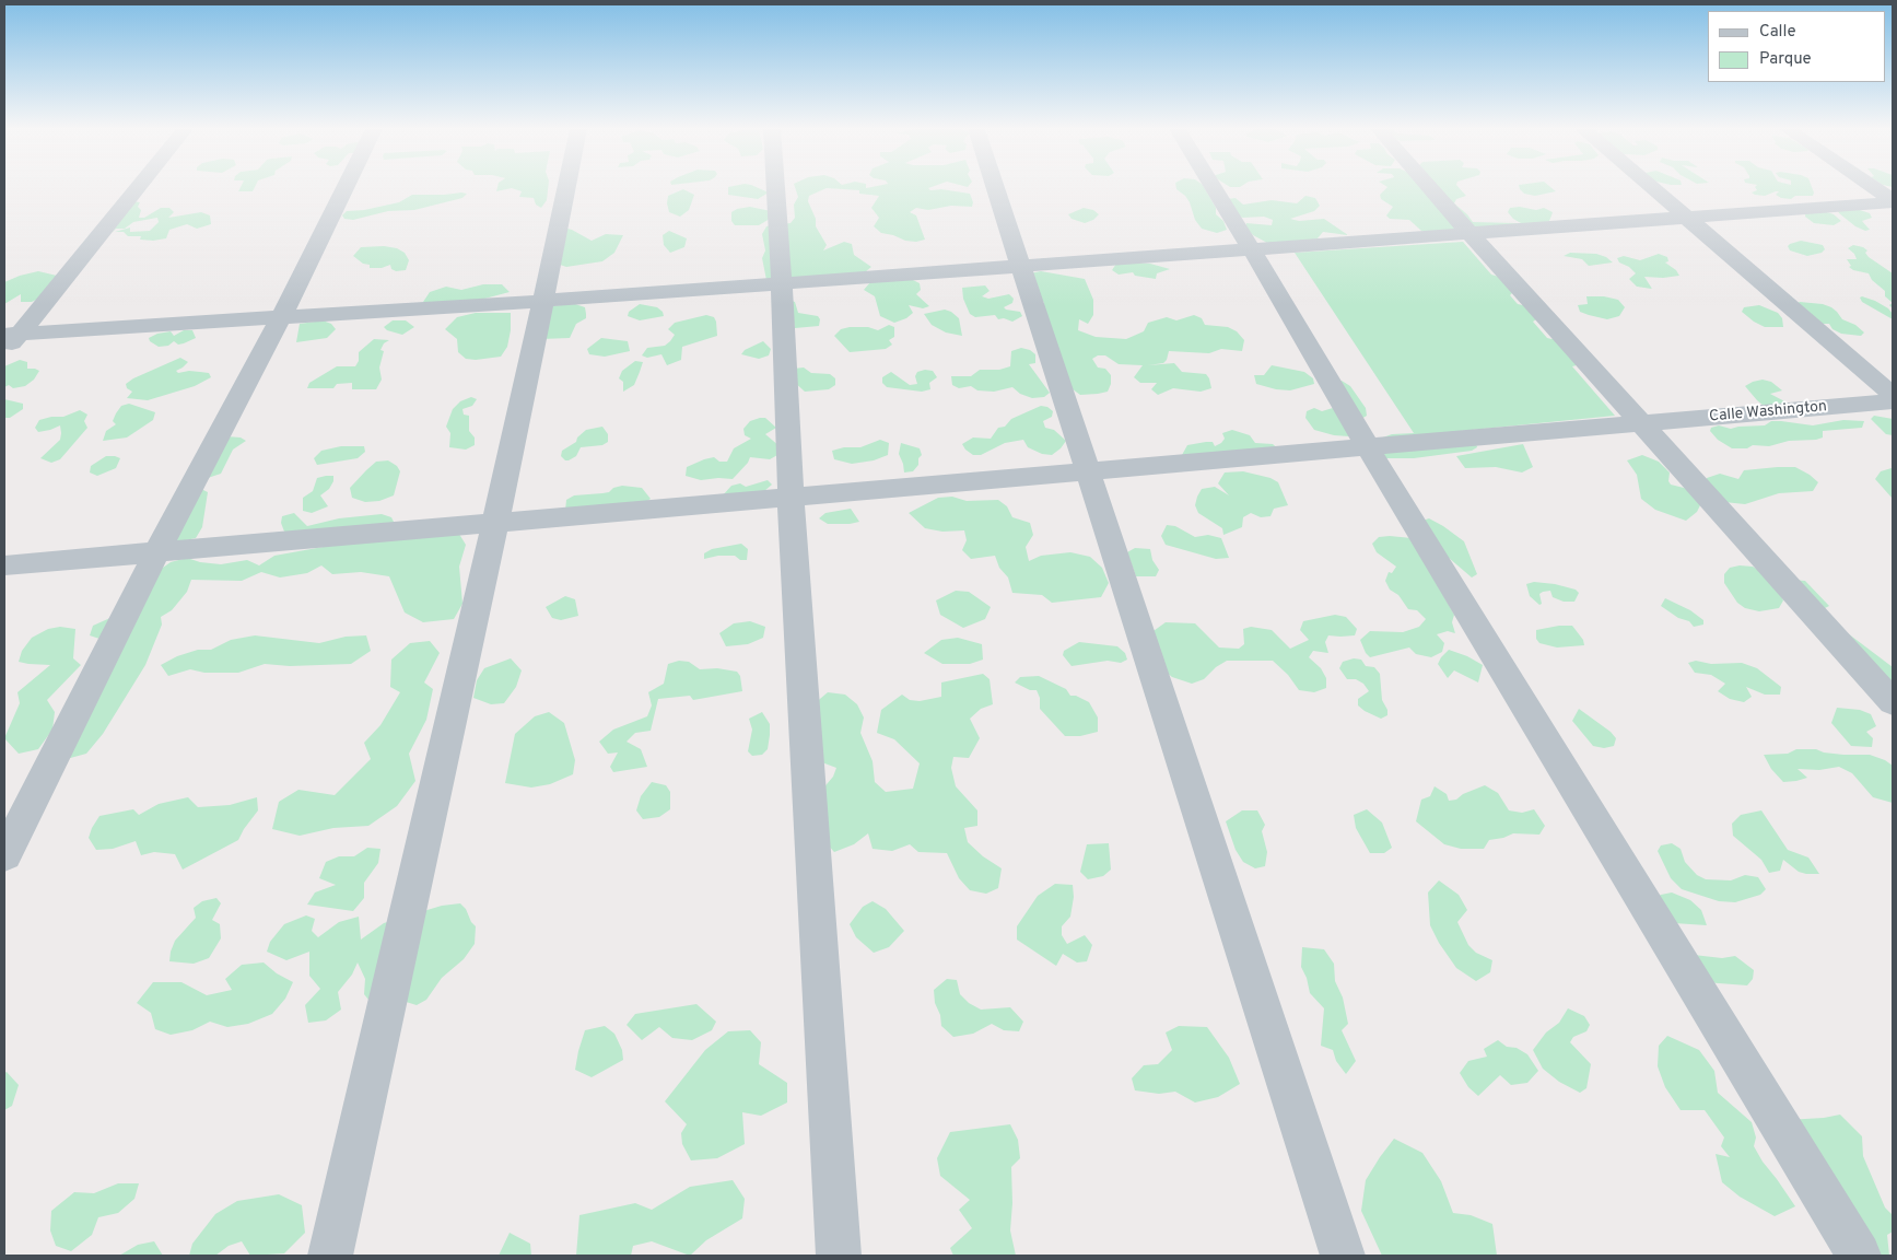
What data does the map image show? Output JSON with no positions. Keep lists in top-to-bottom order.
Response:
{
  "streets": {
    "street": ["Calle Washington"]
  },
  "legend": ["Calle", "Parque"]
}
